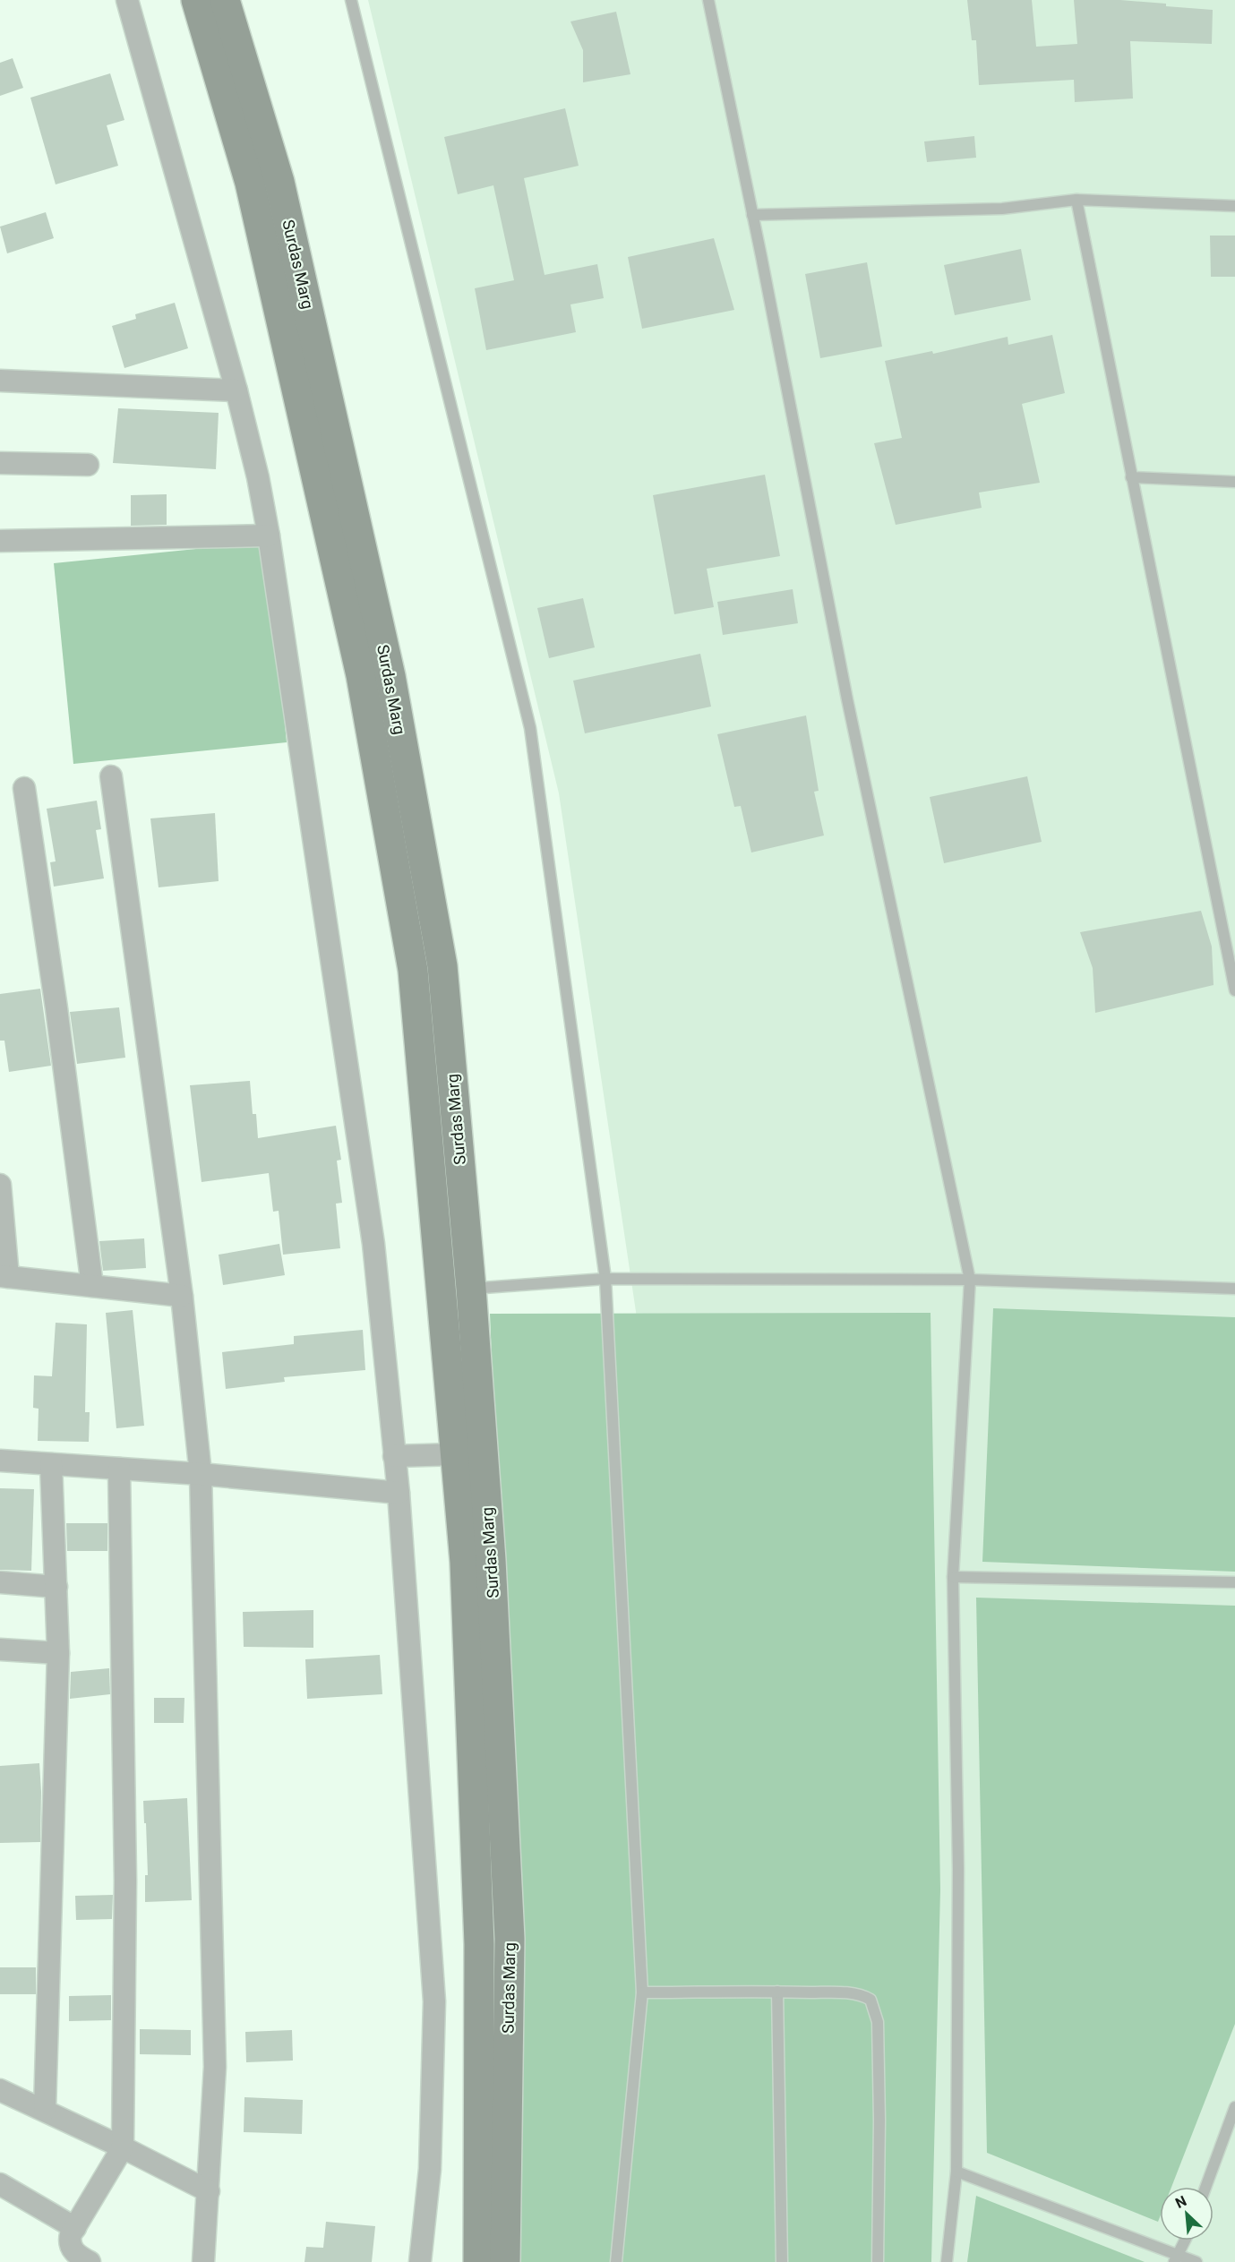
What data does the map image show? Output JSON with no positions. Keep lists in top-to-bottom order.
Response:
{
  "streets": {
    "main road": ["Surdas Marg"]
  },
  "north": "top left"
}
